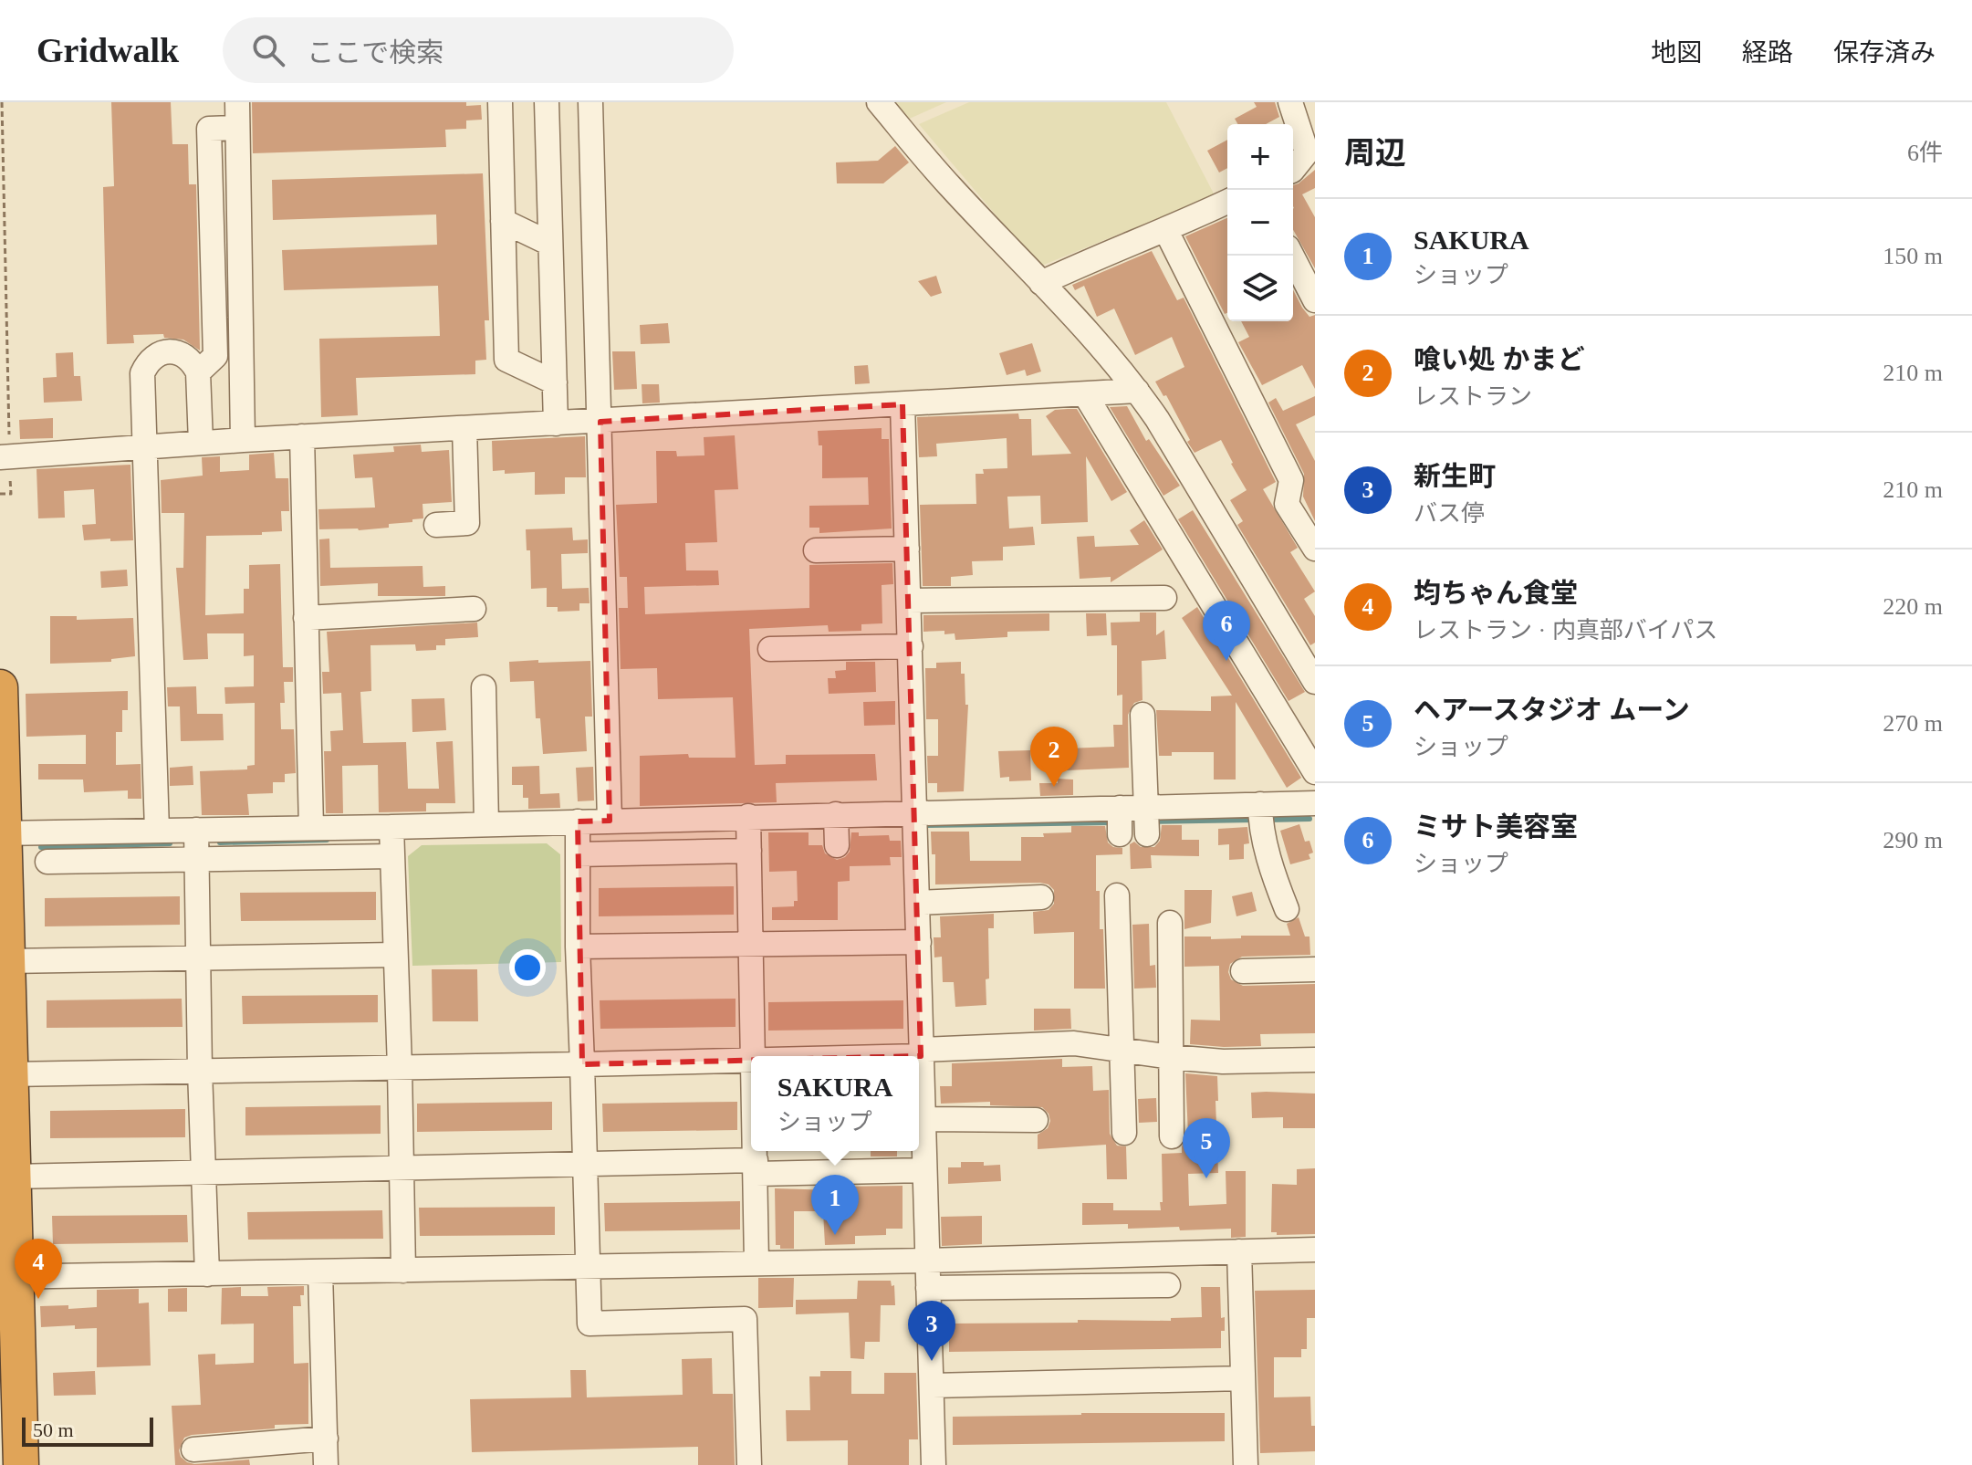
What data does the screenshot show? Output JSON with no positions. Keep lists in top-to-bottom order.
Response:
{
  "scale_bar": "50 m",
  "page": {
    "header": "Gridwalk",
    "search": "ここで検索",
    "nav": ["地図", "経路", "保存済み"],
    "heading": ["周辺", "6件"],
    "map_buttons": ["+", "−"],
    "list": [
      {
        "mark": "1",
        "name": "SAKURA",
        "note": "ショップ",
        "value": "150 m"
      },
      {
        "mark": "2",
        "name": "喰い処 かまど",
        "note": "レストラン",
        "value": "210 m"
      },
      {
        "mark": "3",
        "name": "新生町",
        "note": "バス停",
        "value": "210 m"
      },
      {
        "mark": "4",
        "name": "均ちゃん食堂",
        "note": "レストラン · 内真部バイパス",
        "value": "220 m"
      },
      {
        "mark": "5",
        "name": "ヘアースタジオ ムーン",
        "note": "ショップ",
        "value": "270 m"
      },
      {
        "mark": "6",
        "name": "ミサト美容室",
        "note": "ショップ",
        "value": "290 m"
      }
    ],
    "pins": [
      "6",
      "2",
      "5",
      "1",
      "4",
      "3"
    ],
    "popup": ["SAKURA", "ショップ"],
    "scale": "50 m"
  }
}
